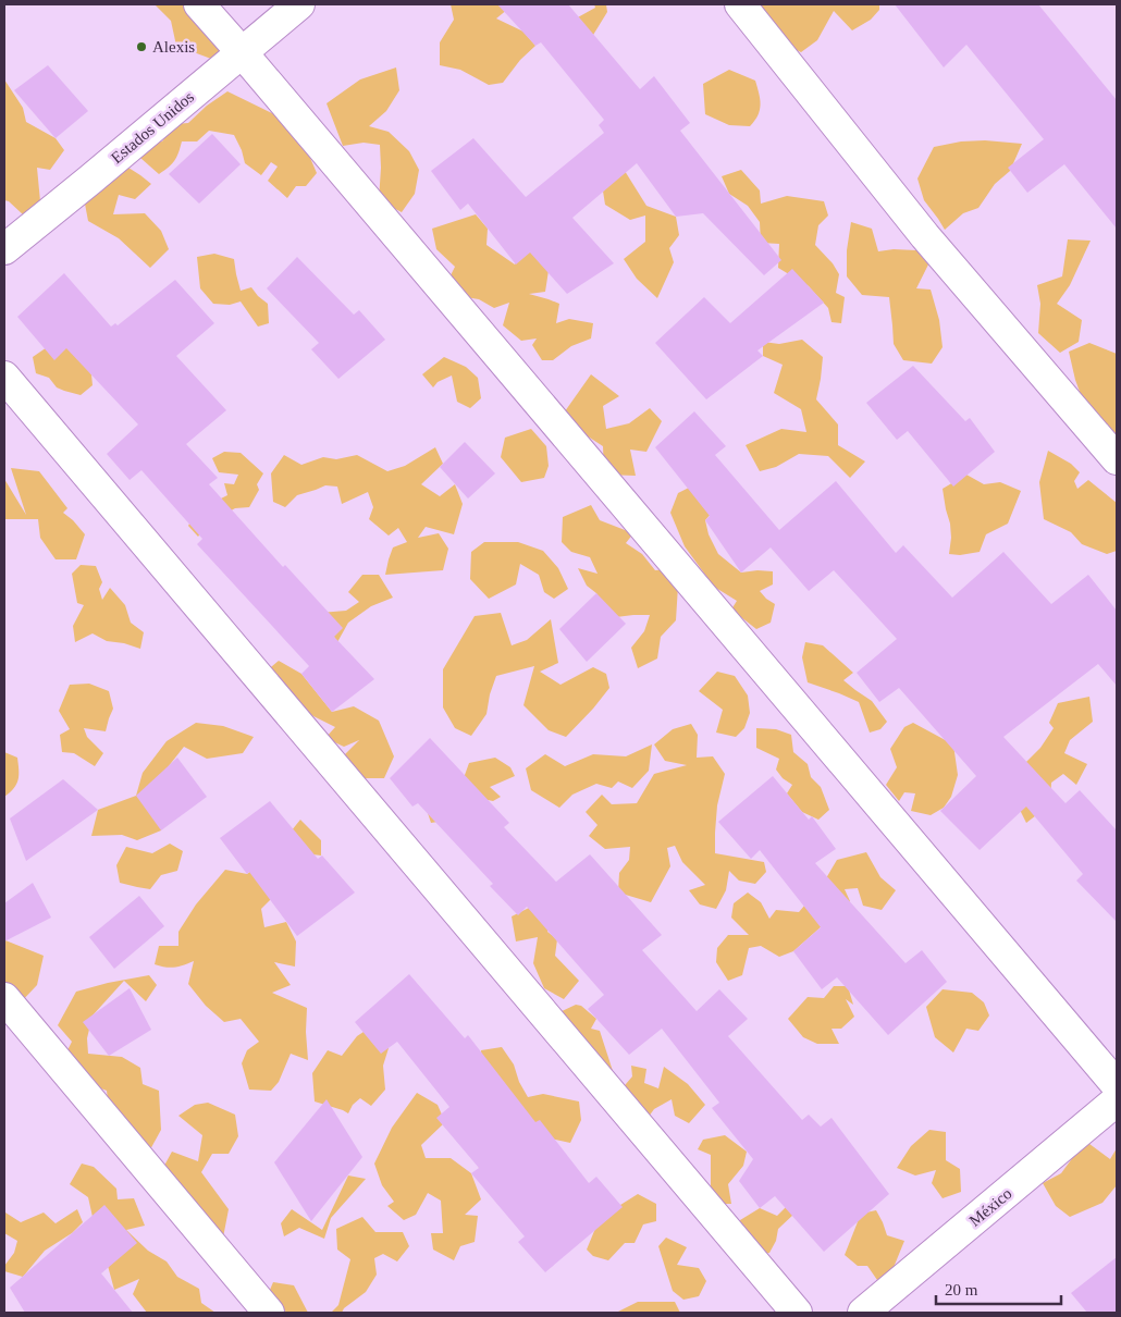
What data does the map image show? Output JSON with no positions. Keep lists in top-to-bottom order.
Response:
{
  "streets": {
    "street": ["Estados Unidos", "México"]
  },
  "places": ["Alexis"],
  "scale_bar": "20 m"
}
